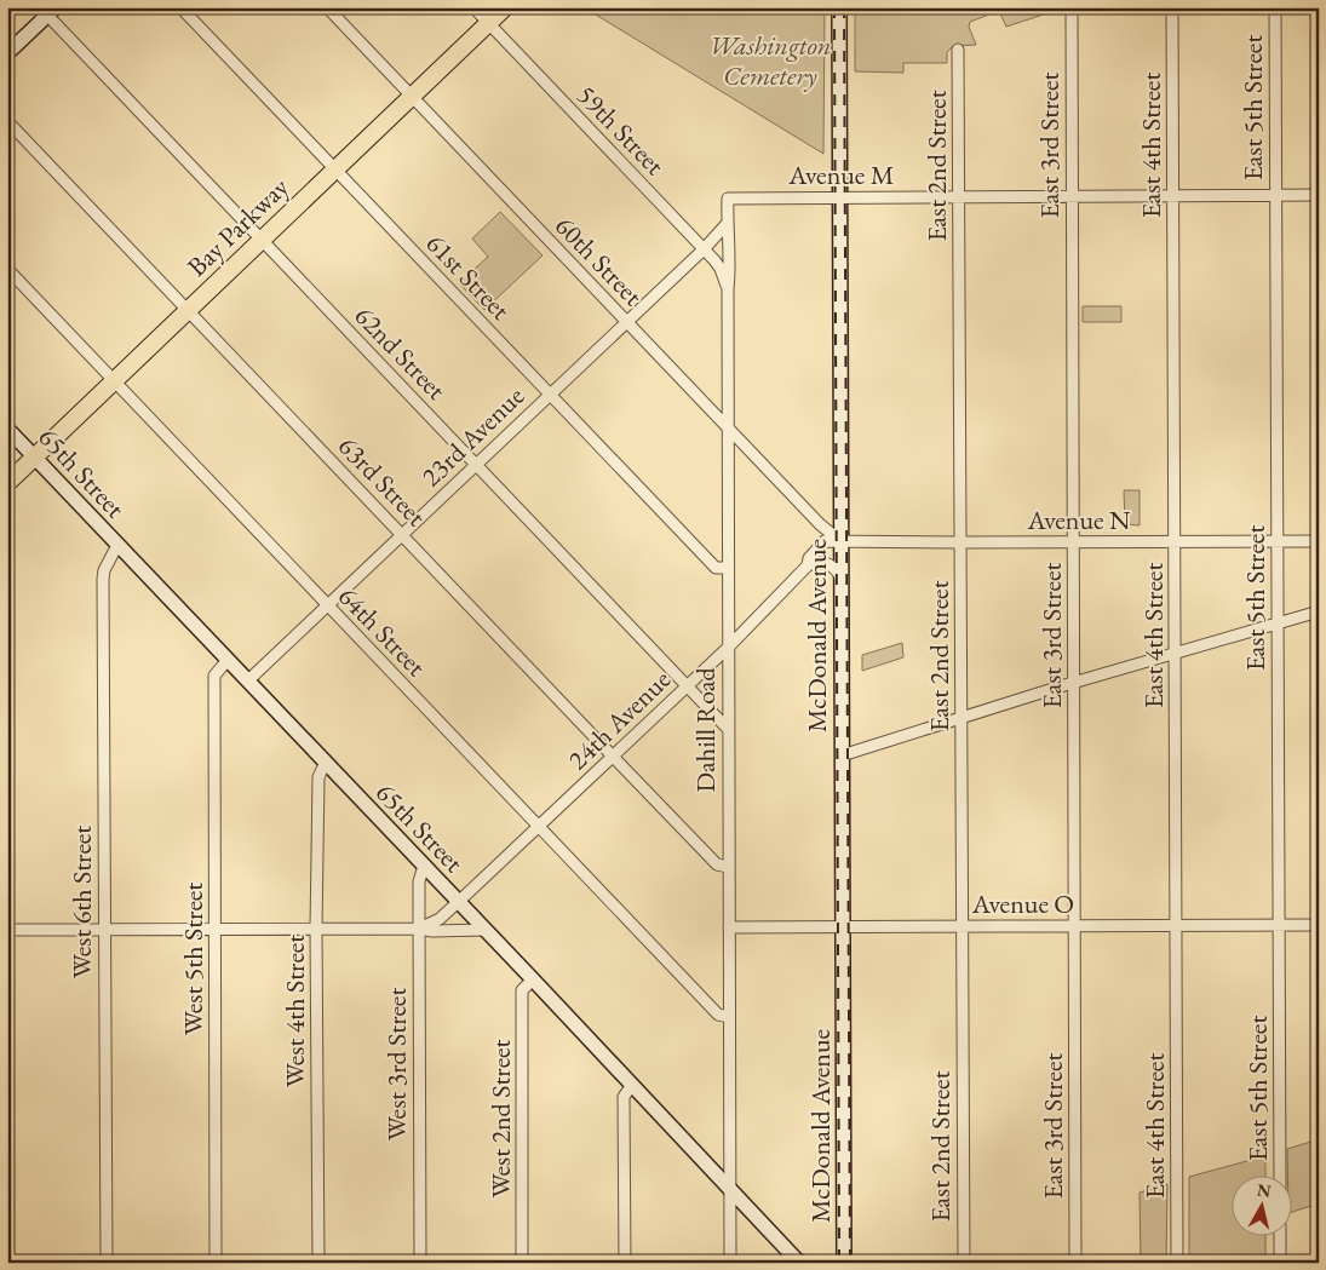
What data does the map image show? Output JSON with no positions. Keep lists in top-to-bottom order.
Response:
{
  "streets": {
    "main road": ["Bay Parkway", "65th Street", "McDonald Avenue"],
    "street": [
      "East 5th Street",
      "59th Street",
      "East 3rd Street",
      "East 4th Street",
      "East 2nd Street",
      "Avenue M",
      "60th Street",
      "61st Street",
      "62nd Street",
      "23rd Avenue",
      "63rd Street",
      "Avenue N",
      "64th Street",
      "24th Avenue",
      "Dahill Road",
      "West 6th Street",
      "Avenue O",
      "West 5th Street",
      "West 4th Street",
      "West 3rd Street",
      "West 2nd Street"
    ]
  },
  "crossings": [
    ["East 5th Street", "Avenue M"],
    ["East 5th Street", "Avenue N"],
    ["East 5th Street", "Avenue O"],
    ["59th Street", "Bay Parkway"],
    ["59th Street", "23rd Avenue"],
    ["59th Street", "Dahill Road"],
    ["East 3rd Street", "Avenue M"],
    ["East 3rd Street", "Avenue N"],
    ["East 3rd Street", "Avenue O"],
    ["East 4th Street", "Avenue M"],
    ["East 4th Street", "Avenue N"],
    ["East 4th Street", "Avenue O"],
    ["East 2nd Street", "Avenue M"],
    ["East 2nd Street", "Avenue N"],
    ["East 2nd Street", "Avenue O"],
    ["Avenue M", "McDonald Avenue"],
    ["Avenue M", "Dahill Road"],
    ["Bay Parkway", "60th Street"],
    ["Bay Parkway", "61st Street"],
    ["Bay Parkway", "62nd Street"],
    ["Bay Parkway", "65th Street"],
    ["Bay Parkway", "63rd Street"],
    ["Bay Parkway", "64th Street"],
    ["60th Street", "23rd Avenue"],
    ["60th Street", "Avenue N"],
    ["60th Street", "McDonald Avenue"],
    ["60th Street", "24th Avenue"],
    ["60th Street", "Dahill Road"],
    ["61st Street", "23rd Avenue"],
    ["61st Street", "Dahill Road"],
    ["62nd Street", "23rd Avenue"],
    ["62nd Street", "24th Avenue"],
    ["62nd Street", "Dahill Road"],
    ["23rd Avenue", "65th Street"],
    ["23rd Avenue", "63rd Street"],
    ["23rd Avenue", "64th Street"],
    ["23rd Avenue", "Dahill Road"],
    ["65th Street", "24th Avenue"],
    ["65th Street", "Dahill Road"],
    ["65th Street", "West 6th Street"],
    ["65th Street", "West 5th Street"],
    ["65th Street", "West 4th Street"],
    ["65th Street", "West 3rd Street"],
    ["65th Street", "West 2nd Street"],
    ["63rd Street", "24th Avenue"],
    ["63rd Street", "Dahill Road"],
    ["Avenue N", "McDonald Avenue"],
    ["Avenue N", "24th Avenue"],
    ["64th Street", "24th Avenue"],
    ["64th Street", "Dahill Road"],
    ["McDonald Avenue", "24th Avenue"],
    ["McDonald Avenue", "Avenue O"],
    ["24th Avenue", "Dahill Road"],
    ["Dahill Road", "Avenue O"]
  ],
  "parks": ["Washington Cemetery"],
  "north": "top"
}
